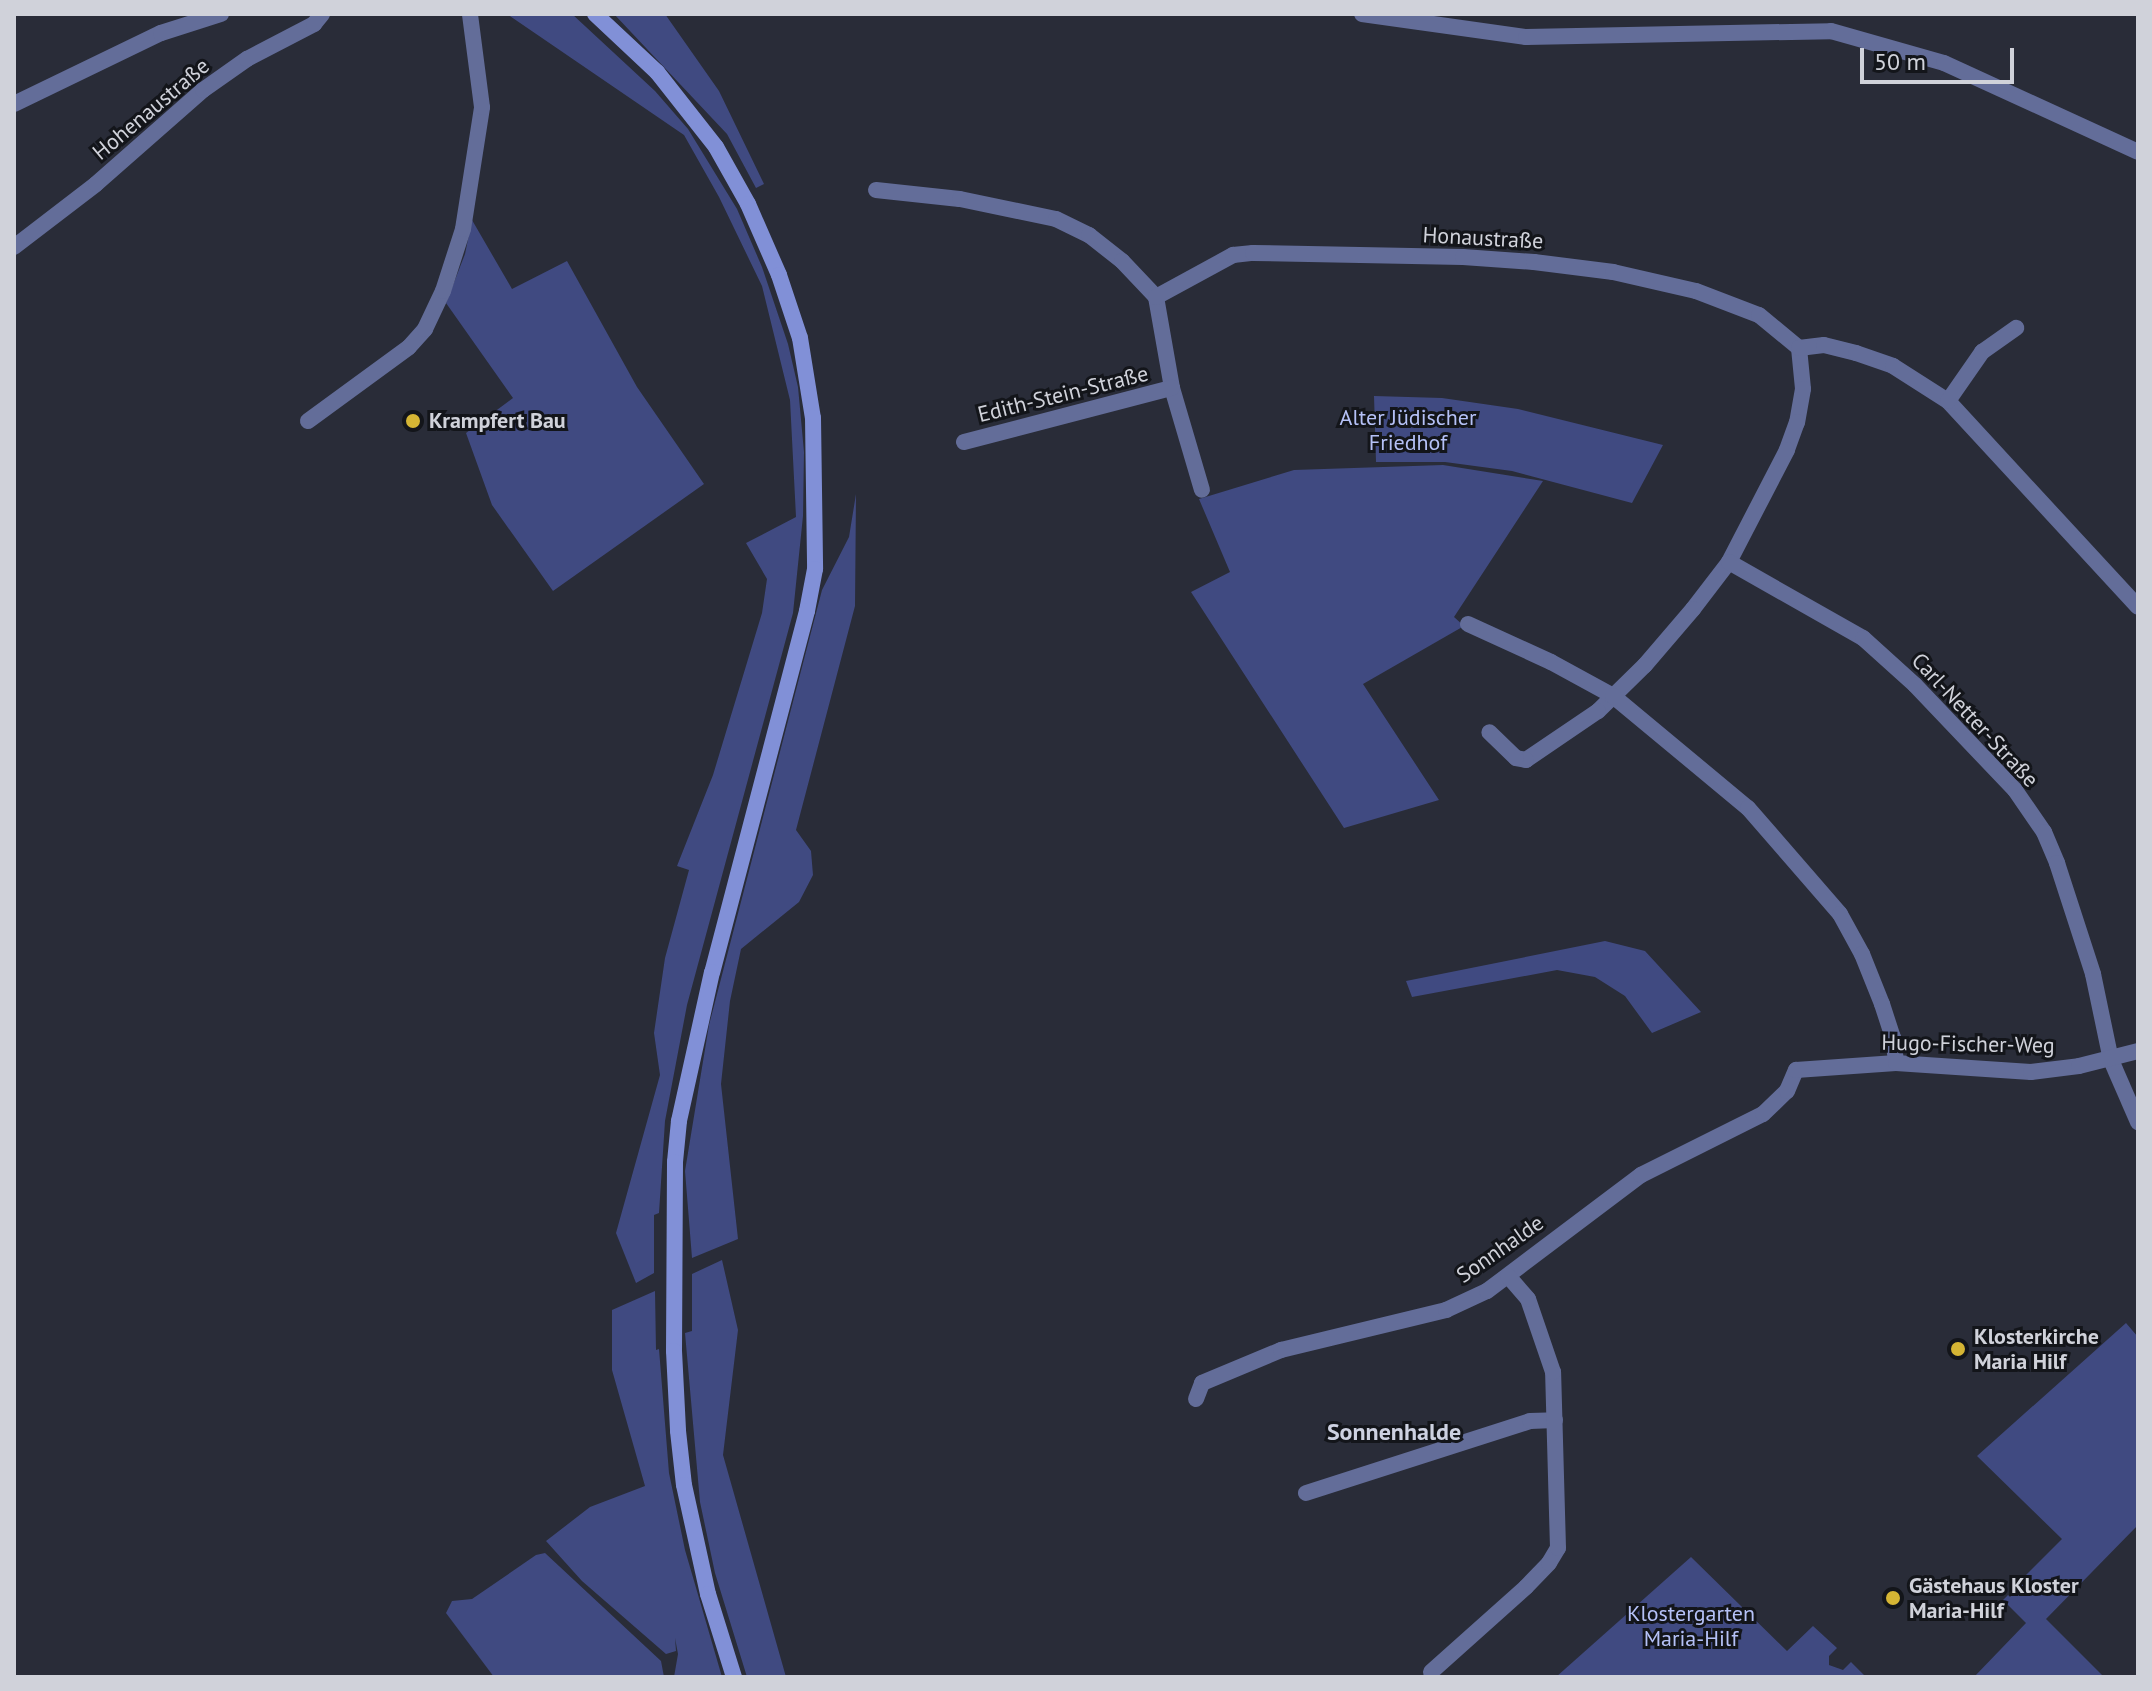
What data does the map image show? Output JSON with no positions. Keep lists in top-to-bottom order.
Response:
{
  "streets": {
    "street": [
      "Hohenaustraße",
      "Honaustraße",
      "Edith-Stein-Straße",
      "Carl-Netter-Straße",
      "Hugo-Fischer-Weg",
      "Sonnhalde"
    ]
  },
  "crossings": [
    ["Carl-Netter-Straße", "Hugo-Fischer-Weg"],
    ["Hugo-Fischer-Weg", "Sonnhalde"]
  ],
  "districts": ["Sonnenhalde"],
  "parks": ["Alter Jüdischer Friedhof", "Klostergarten Maria-Hilf"],
  "places": ["Krampfert Bau", "Klosterkirche Maria Hilf", "Gästehaus Kloster Maria-Hilf"],
  "scale_bar": "50 m"
}
